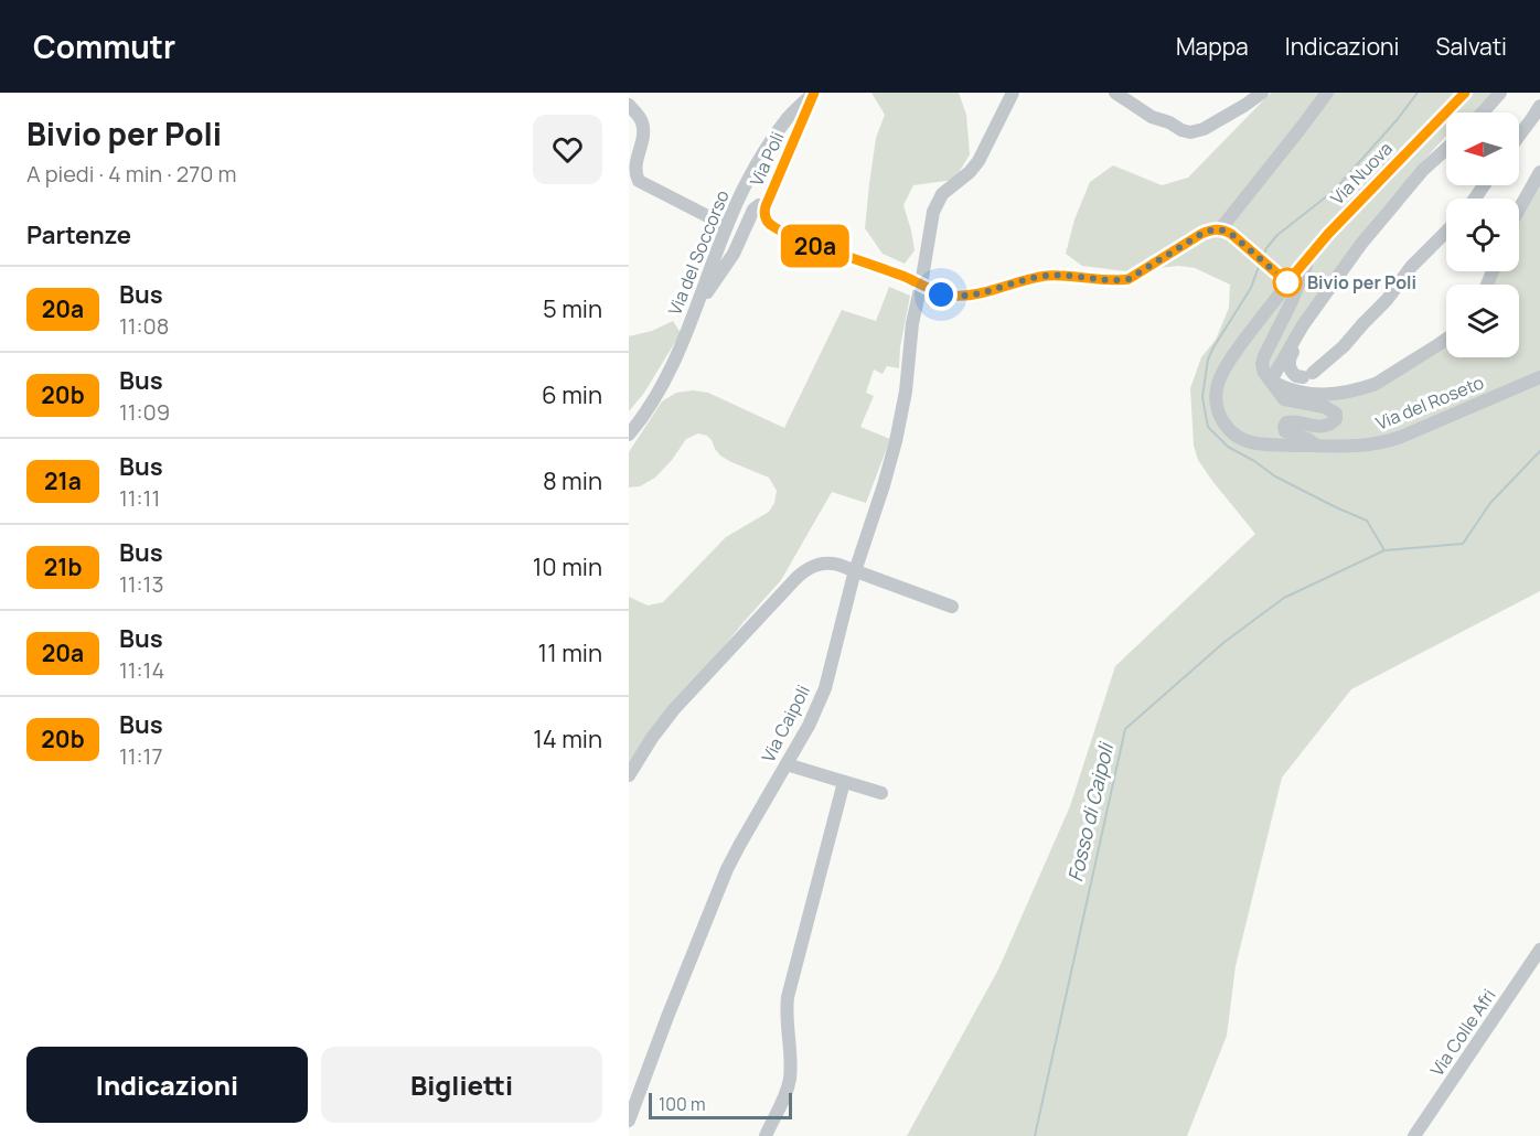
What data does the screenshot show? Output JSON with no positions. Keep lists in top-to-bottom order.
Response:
{
  "streets": {
    "street": [
      "Via Poli",
      "Via Nuova",
      "Via del Soccorso",
      "Via del Roseto",
      "Via Caipoli",
      "Via Colle Afri"
    ]
  },
  "crossings": [
    ["Via Poli", "Via del Soccorso"],
    ["Via Poli", "Via Caipoli"],
    ["Via Nuova", "Via del Roseto"]
  ],
  "water": ["Fosso di Caipoli"],
  "places": ["Bivio per Poli"],
  "lines": ["bus line 20a"],
  "scale_bar": "100 m",
  "north": "left",
  "page": {
    "header": "Commutr",
    "nav": ["Mappa", "Indicazioni", "Salvati"],
    "heading": [
      ["Bivio per Poli", "A piedi · 4 min · 270 m"],
      "Partenze"
    ],
    "on_map": "20a",
    "list": [
      {
        "mark": "20a",
        "name": "Bus",
        "note": "11:08",
        "value": "5 min"
      },
      {
        "mark": "20b",
        "name": "Bus",
        "note": "11:09",
        "value": "6 min"
      },
      {
        "mark": "21a",
        "name": "Bus",
        "note": "11:11",
        "value": "8 min"
      },
      {
        "mark": "21b",
        "name": "Bus",
        "note": "11:13",
        "value": "10 min"
      },
      {
        "mark": "20a",
        "name": "Bus",
        "note": "11:14",
        "value": "11 min"
      },
      {
        "mark": "20b",
        "name": "Bus",
        "note": "11:17",
        "value": "14 min"
      }
    ],
    "buttons": ["Indicazioni", "Biglietti"],
    "scale": "100 m"
  }
}
